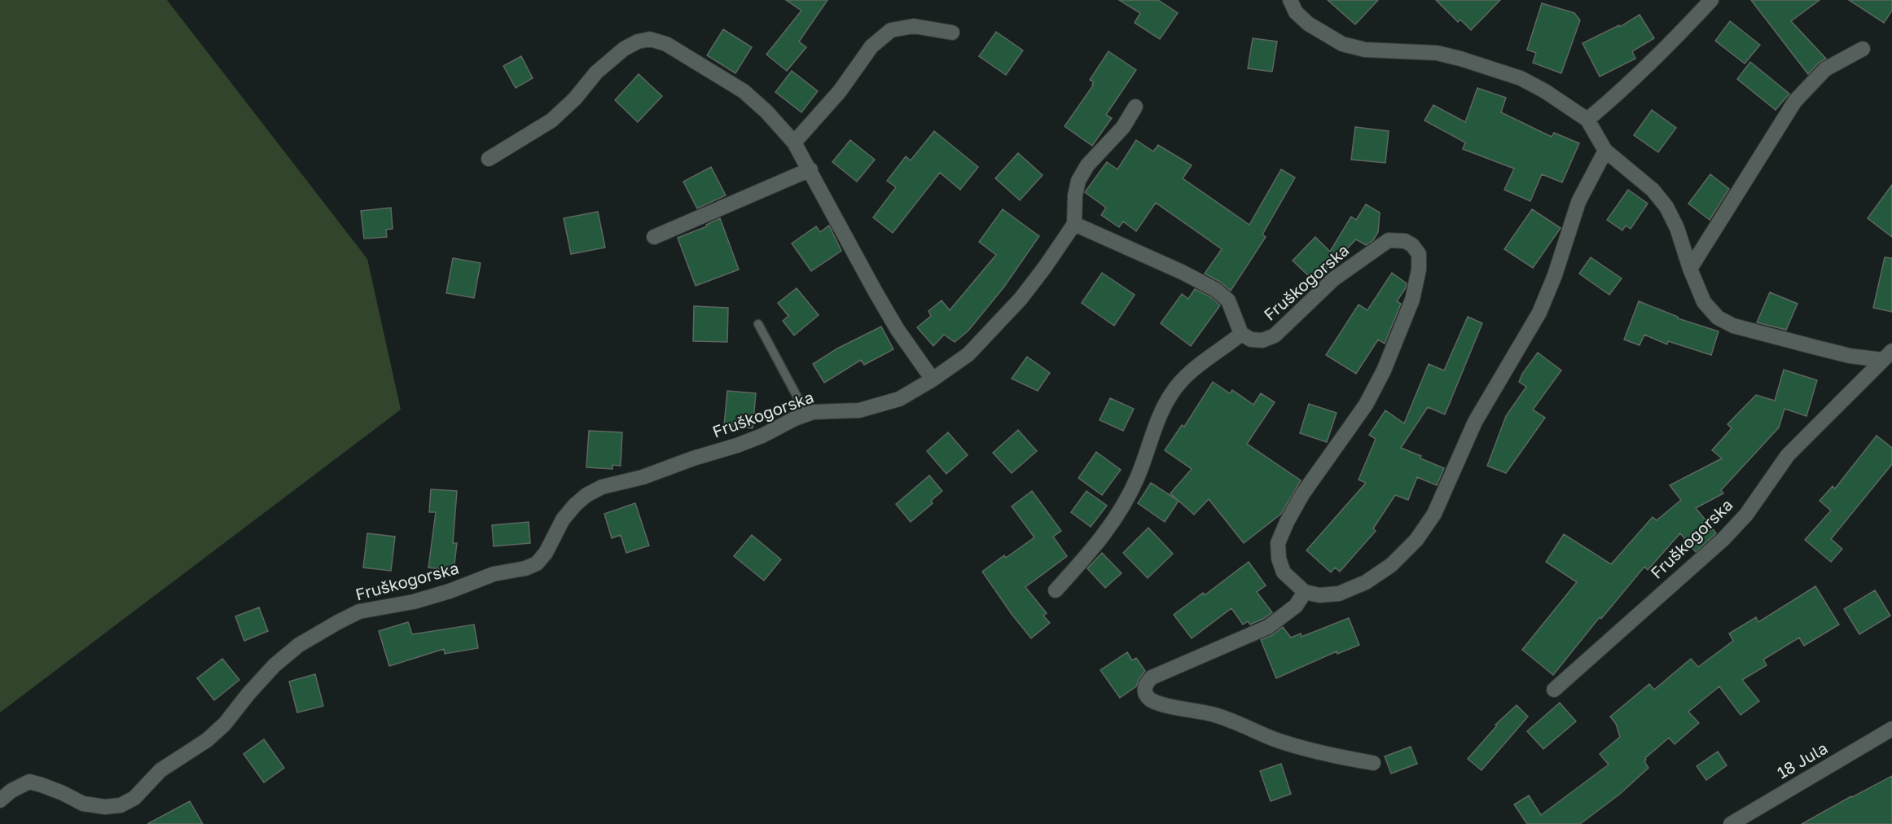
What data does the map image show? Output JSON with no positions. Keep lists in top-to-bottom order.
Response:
{
  "streets": {
    "street": ["Fruškogorska", "18 Jula"]
  }
}
